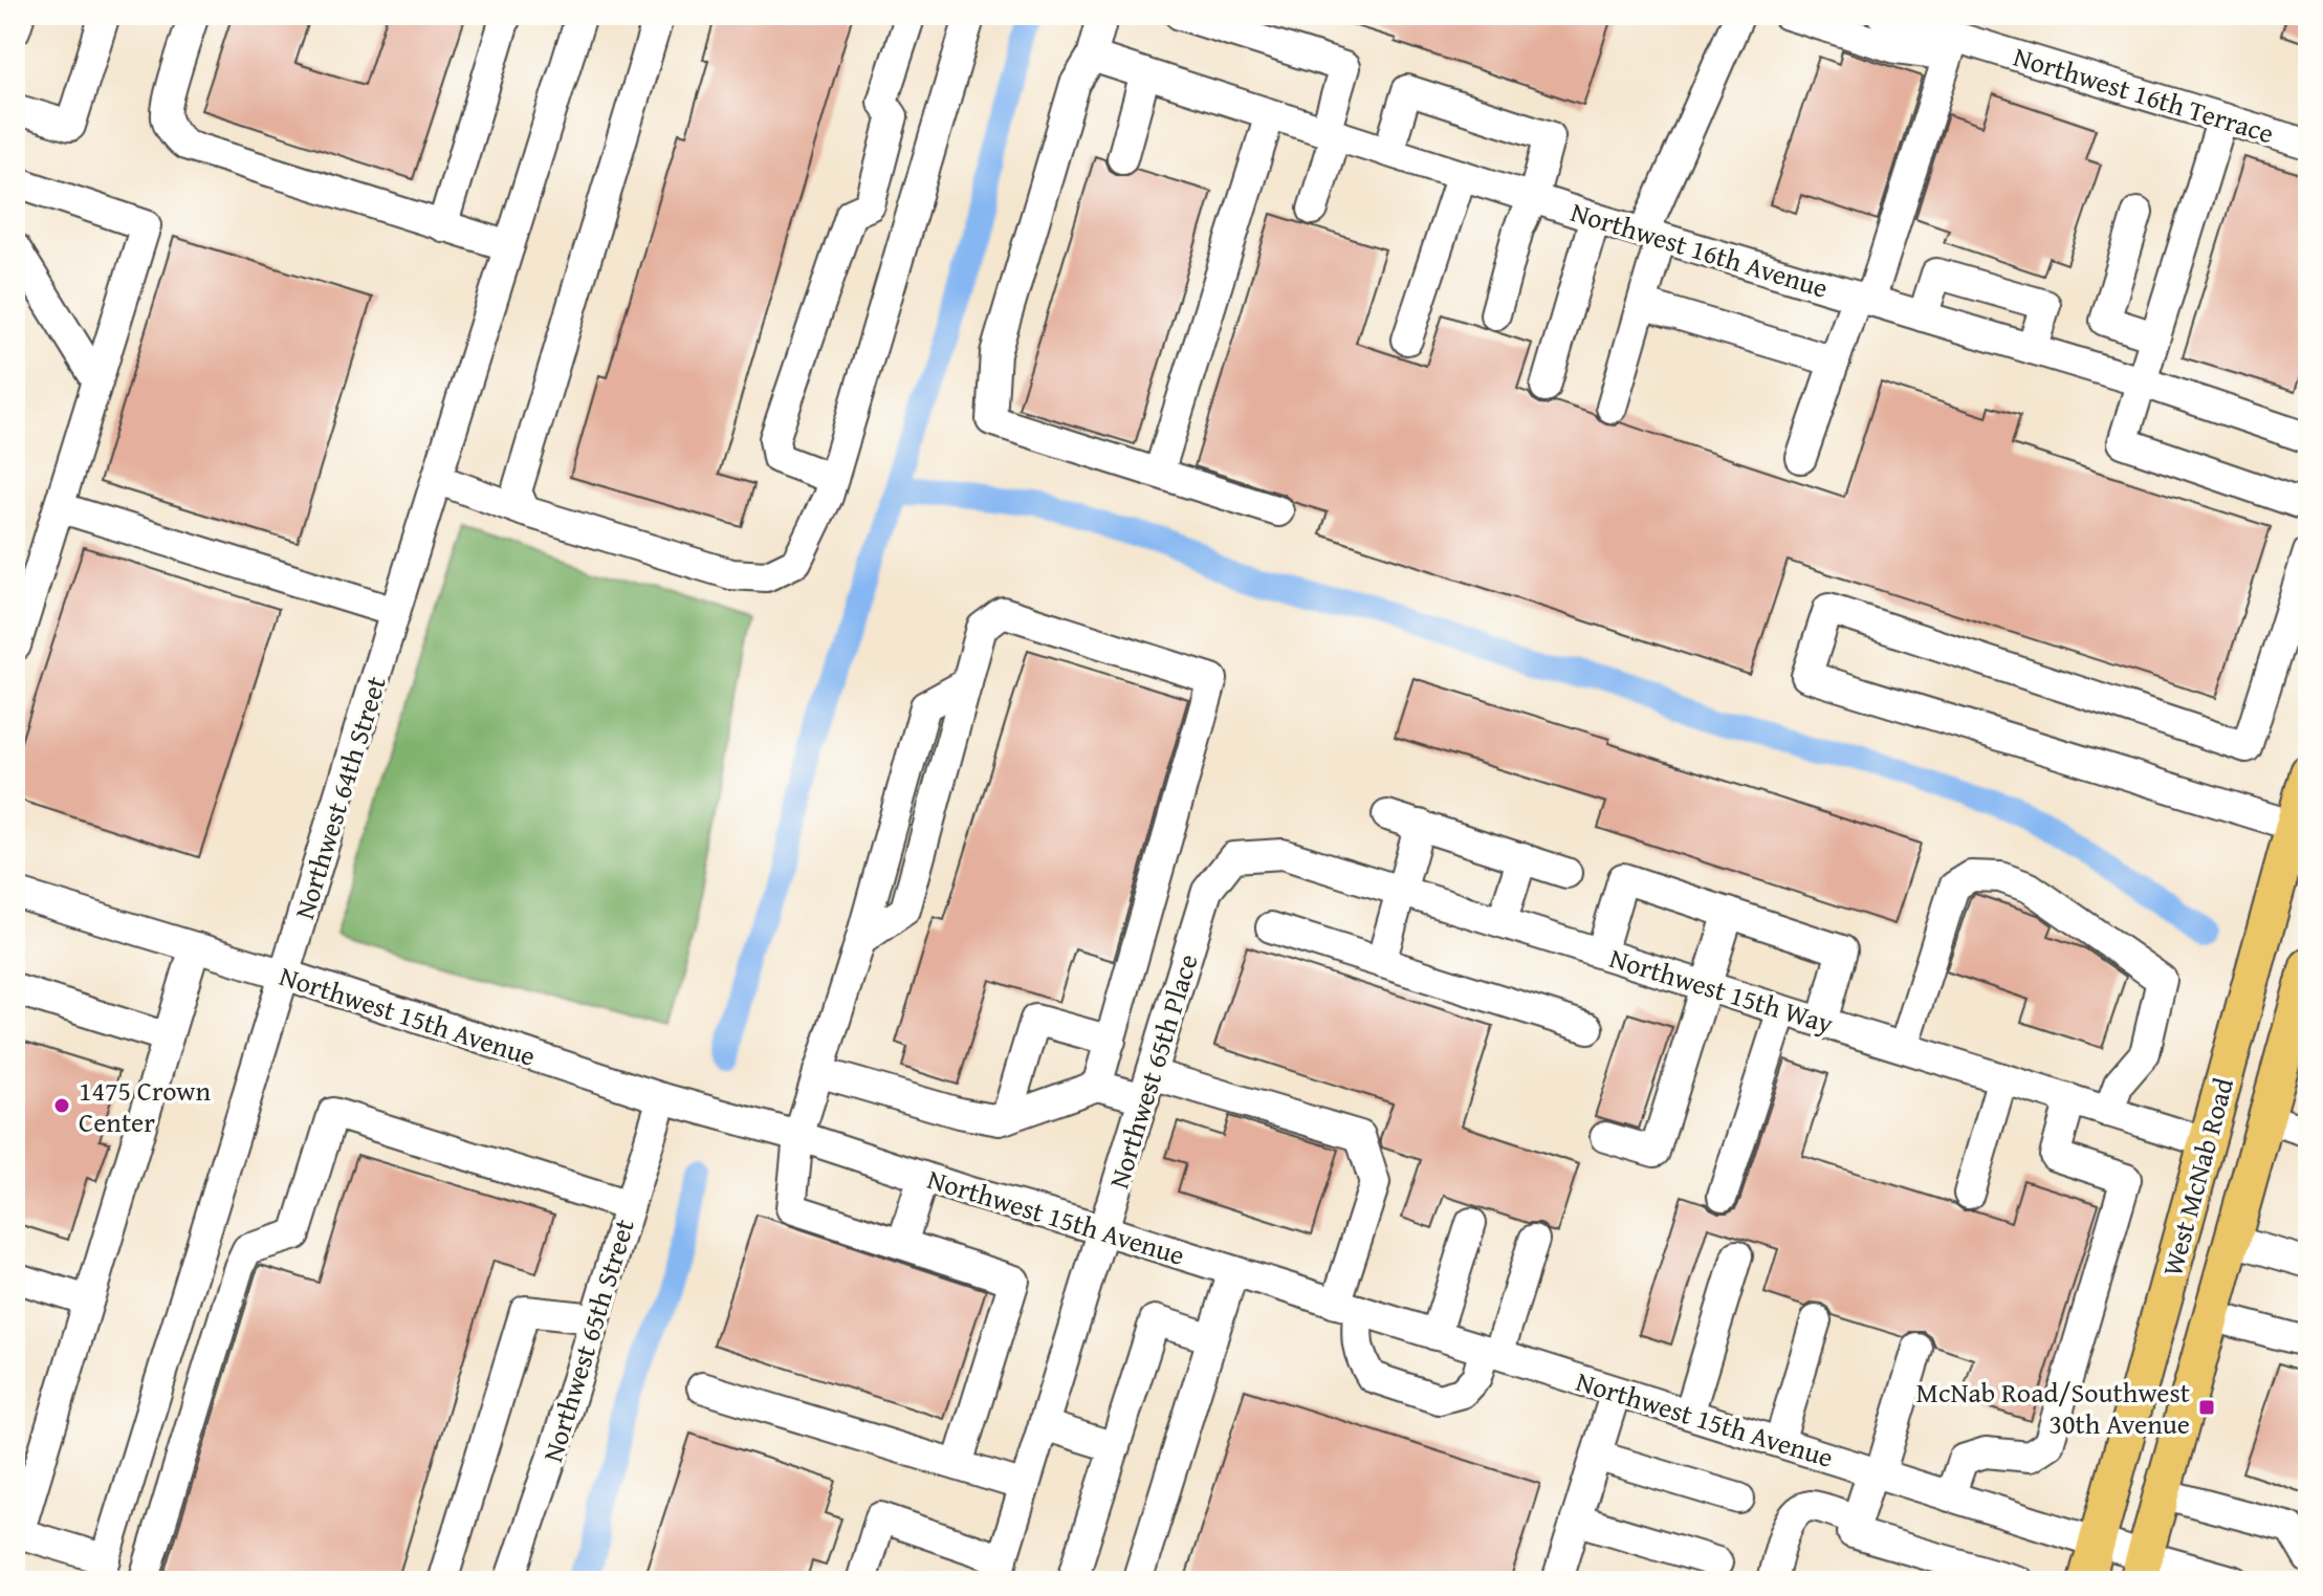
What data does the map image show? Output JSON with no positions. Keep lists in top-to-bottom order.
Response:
{
  "streets": {
    "main road": ["West McNab Road"],
    "street": [
      "Northwest 16th Terrace",
      "Northwest 16th Avenue",
      "Northwest 64th Street",
      "Northwest 15th Way",
      "Northwest 15th Avenue",
      "Northwest 65th Place",
      "Northwest 65th Street"
    ]
  },
  "crossings": [
    ["Northwest 64th Street", "Northwest 15th Avenue"],
    ["Northwest 15th Way", "Northwest 65th Place"],
    ["Northwest 15th Way", "West McNab Road"],
    ["Northwest 15th Avenue", "Northwest 65th Place"],
    ["Northwest 15th Avenue", "West McNab Road"],
    ["Northwest 15th Avenue", "Northwest 65th Street"]
  ],
  "places": {
    "other": ["1475 Crown Center"],
    "transit": ["McNab Road/Southwest 30th Avenue"]
  }
}
